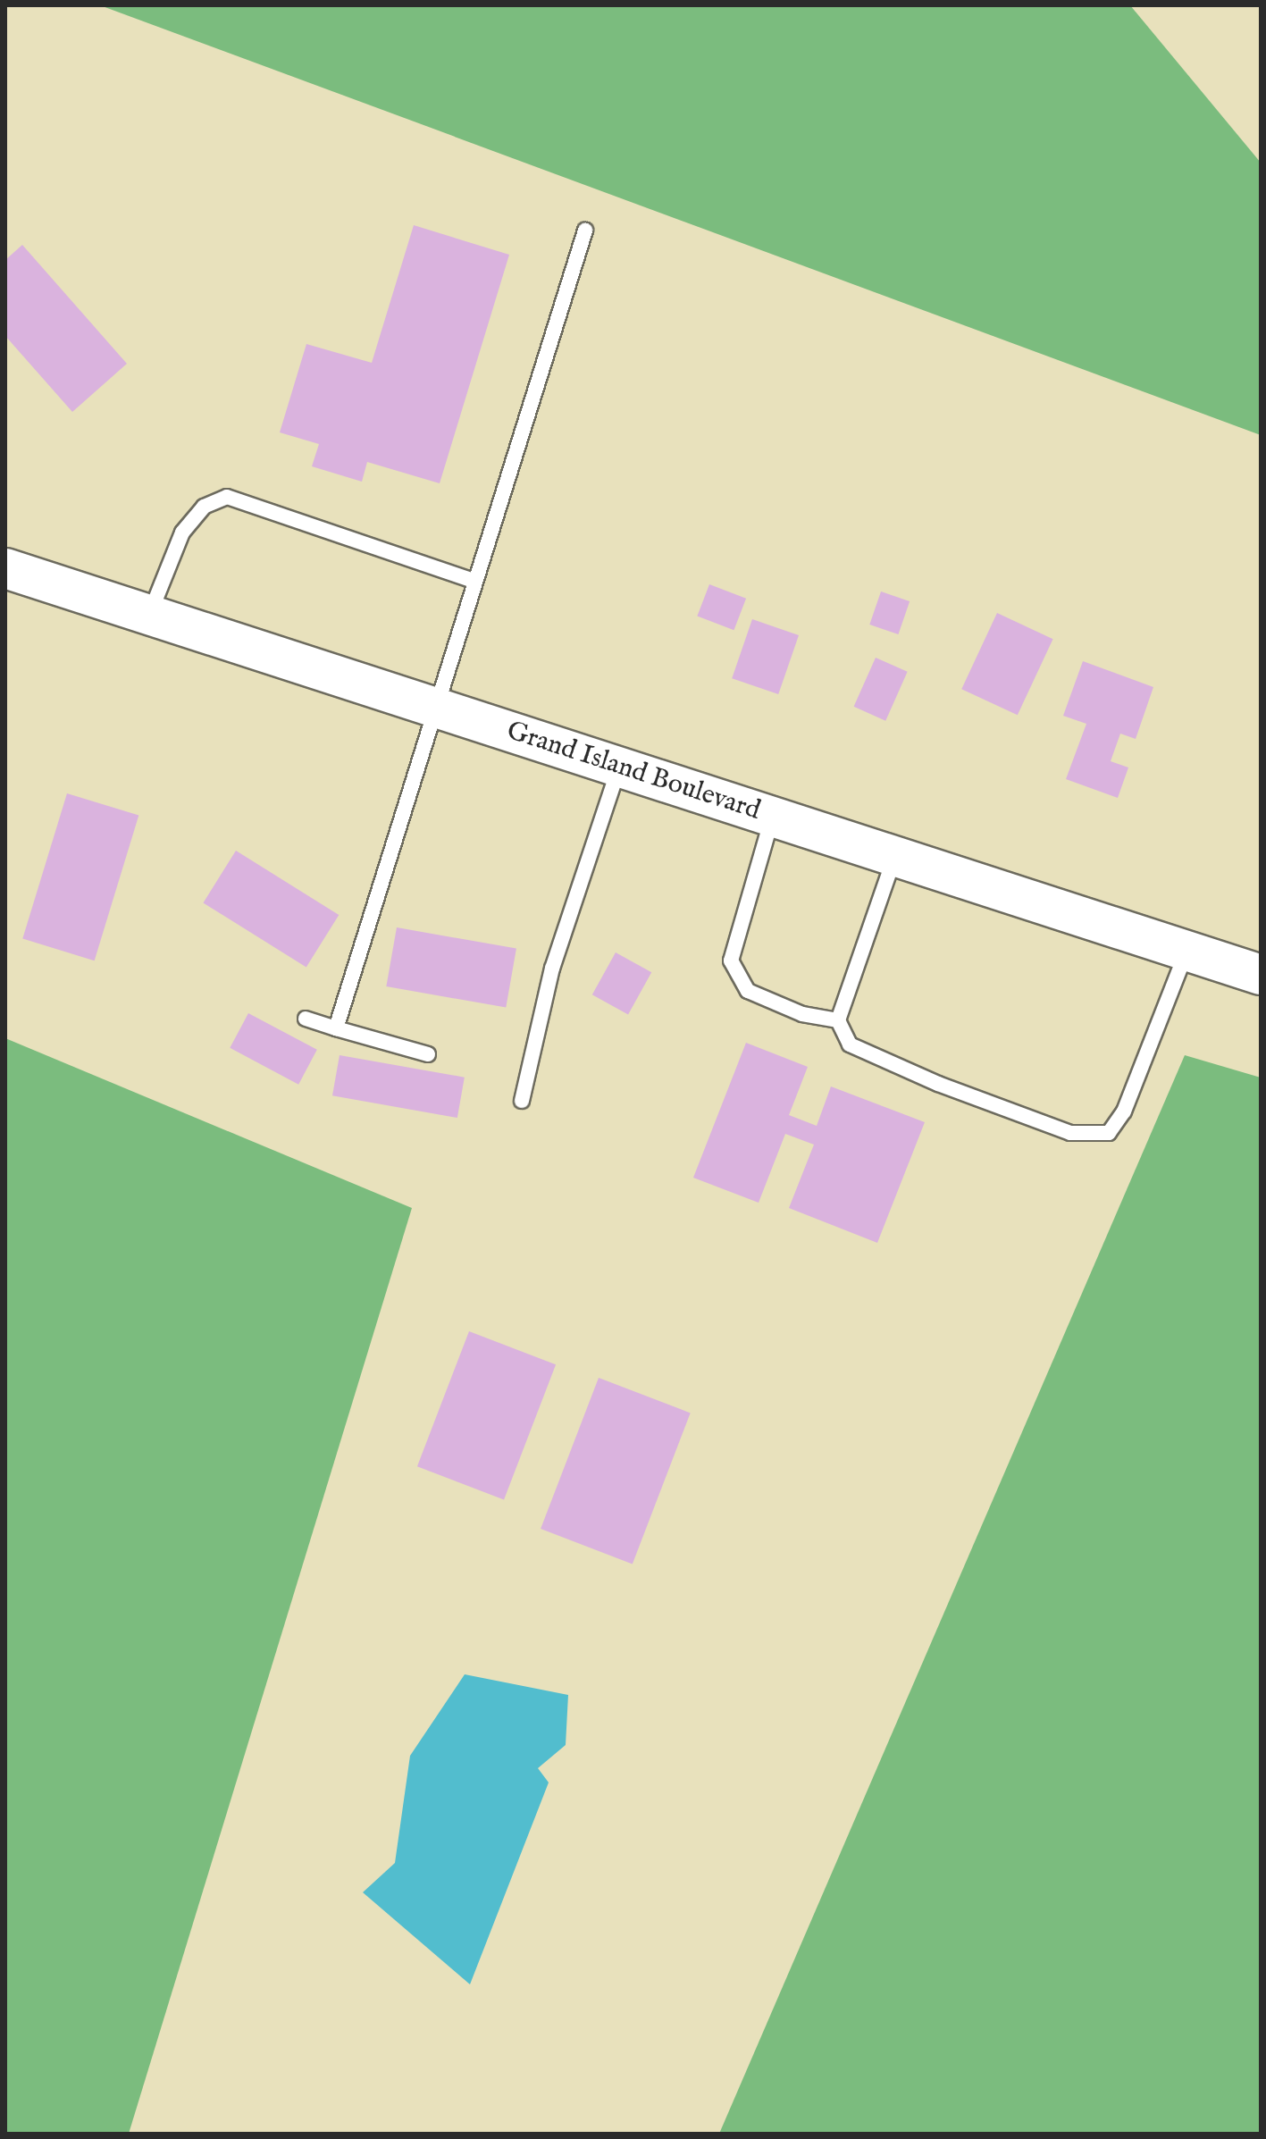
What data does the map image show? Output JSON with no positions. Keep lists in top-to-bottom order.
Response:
{
  "streets": {
    "main road": ["Grand Island Boulevard"]
  }
}
